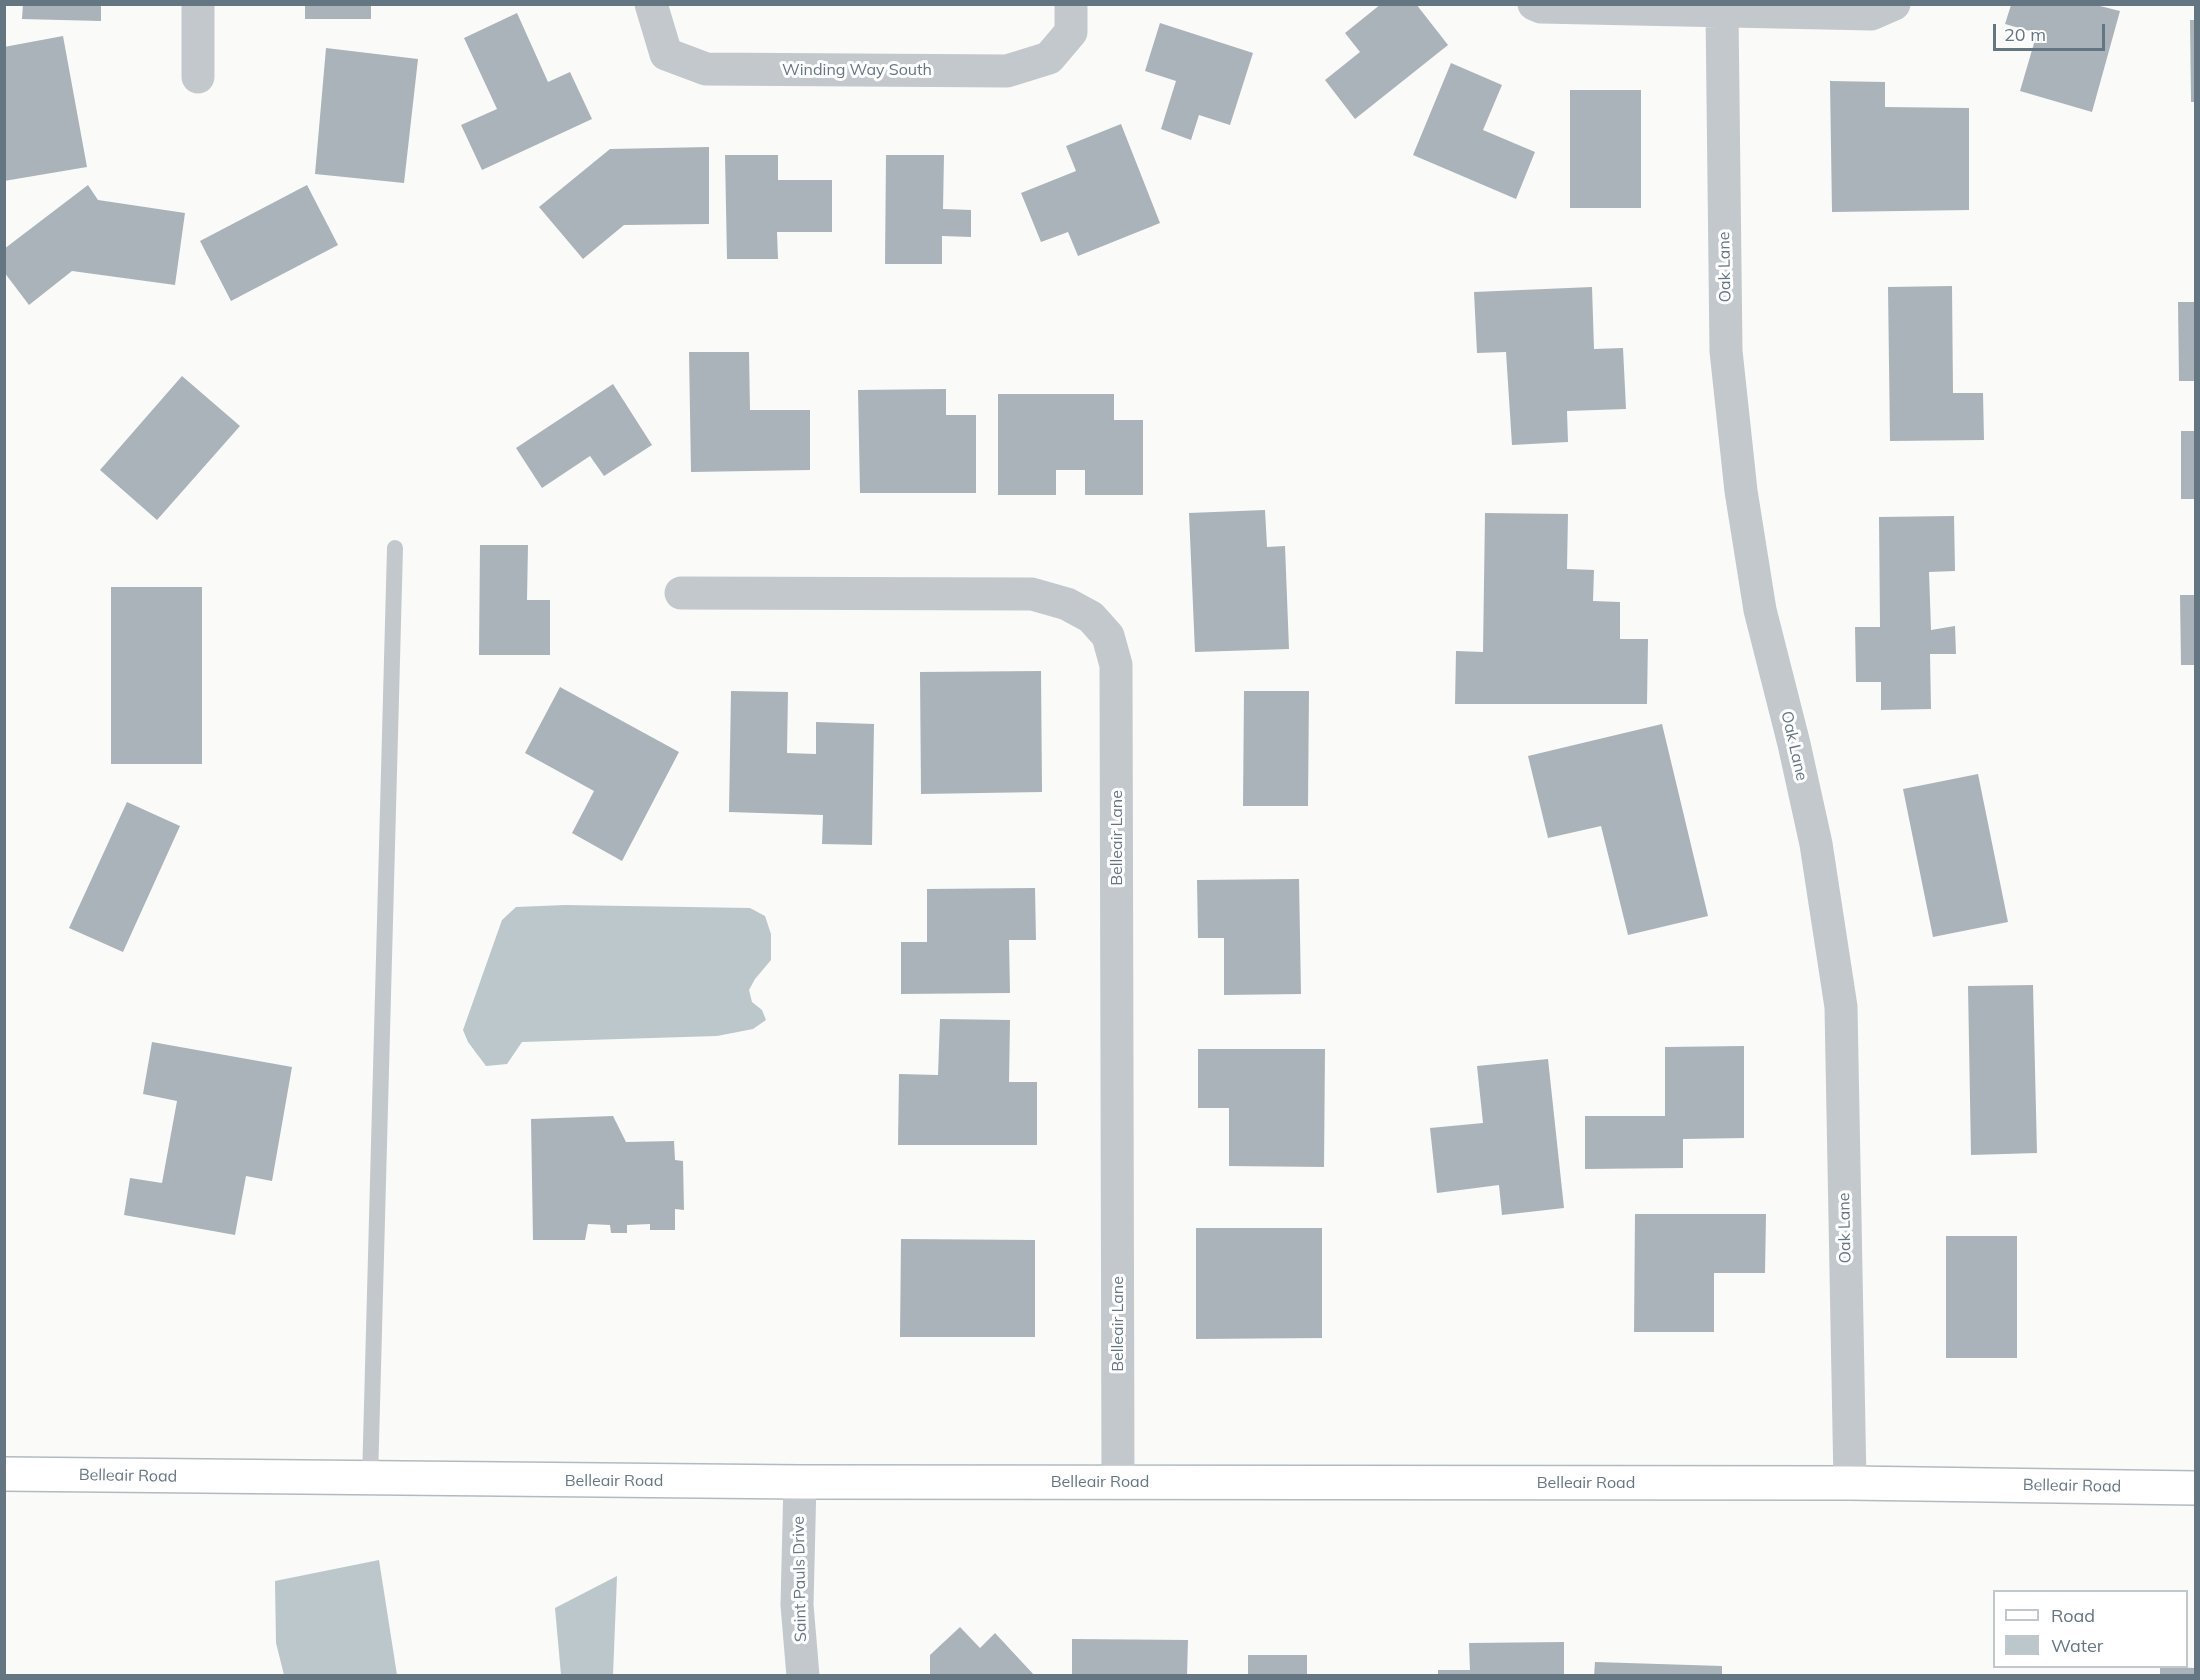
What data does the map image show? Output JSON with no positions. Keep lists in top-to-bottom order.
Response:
{
  "streets": {
    "main road": ["Belleair Road"],
    "street": [
      "Winding Way South",
      "Oak Lane",
      "Belleair Lane",
      "Saint Pauls Drive"
    ]
  },
  "crossings": [
    ["Oak Lane", "Belleair Road"],
    ["Belleair Lane", "Belleair Road"],
    ["Belleair Road", "Saint Pauls Drive"]
  ],
  "legend": ["Road", "Water"],
  "scale_bar": "20 m"
}
